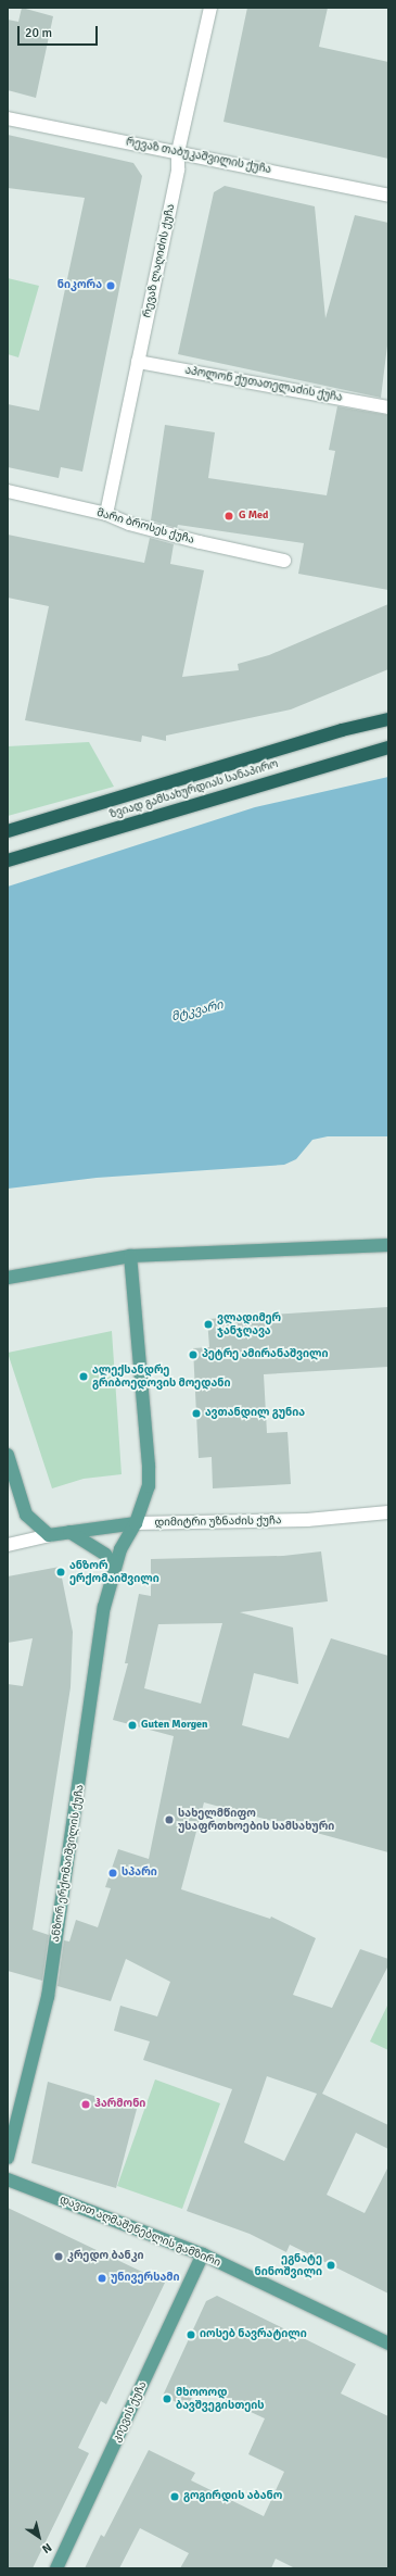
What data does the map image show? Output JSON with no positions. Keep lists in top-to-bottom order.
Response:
{
  "streets": {
    "highway": ["ზვიად გამსახურდიას სანაპირო"],
    "main road": [
      "დიმიტრი უზნაძის ქუჩა",
      "ანზორ ერქომაიშვილის ქუჩა",
      "დავით აღმაშენებლის გამზირი",
      "კიევის ქუჩა"
    ],
    "street": [
      "რევაზ თაბუკაშვილის ქუჩა",
      "რევაზ ლაღიძის ქუჩა",
      "აპოლონ ქუთათელაძის ქუჩა",
      "მარი ბროსეს ქუჩა"
    ]
  },
  "crossings": [
    ["რევაზ თაბუკაშვილის ქუჩა", "რევაზ ლაღიძის ქუჩა"],
    ["რევაზ ლაღიძის ქუჩა", "აპოლონ ქუთათელაძის ქუჩა"],
    ["რევაზ ლაღიძის ქუჩა", "მარი ბროსეს ქუჩა"],
    ["დიმიტრი უზნაძის ქუჩა", "ანზორ ერქომაიშვილის ქუჩა"],
    ["დავით აღმაშენებლის გამზირი", "კიევის ქუჩა"]
  ],
  "water": ["მტკვარი"],
  "places": [
    "ნიკორა",
    "G Med",
    "ვლადიმერ ჯანჯღავა",
    "პეტრე ამირანაშვილი",
    "ალექსანდრე გრიბოედოვის მოედანი",
    "ავთანდილ გუნია",
    "ანზორ ერქომაიშვილი",
    "Guten Morgen",
    "სახელმწიფო უსაფრთხოების სამსახური",
    "სპარი",
    "ჰარმონი",
    "კრედო ბანკი",
    "ეგნატე ნინოშვილი",
    "უნივერსამი",
    "იოსებ ნავრატილი",
    "მხოოოდ ბავშვეგისთეის",
    "გოგირდის აბანო"
  ],
  "scale_bar": "20 m",
  "north": "bottom right"
}
